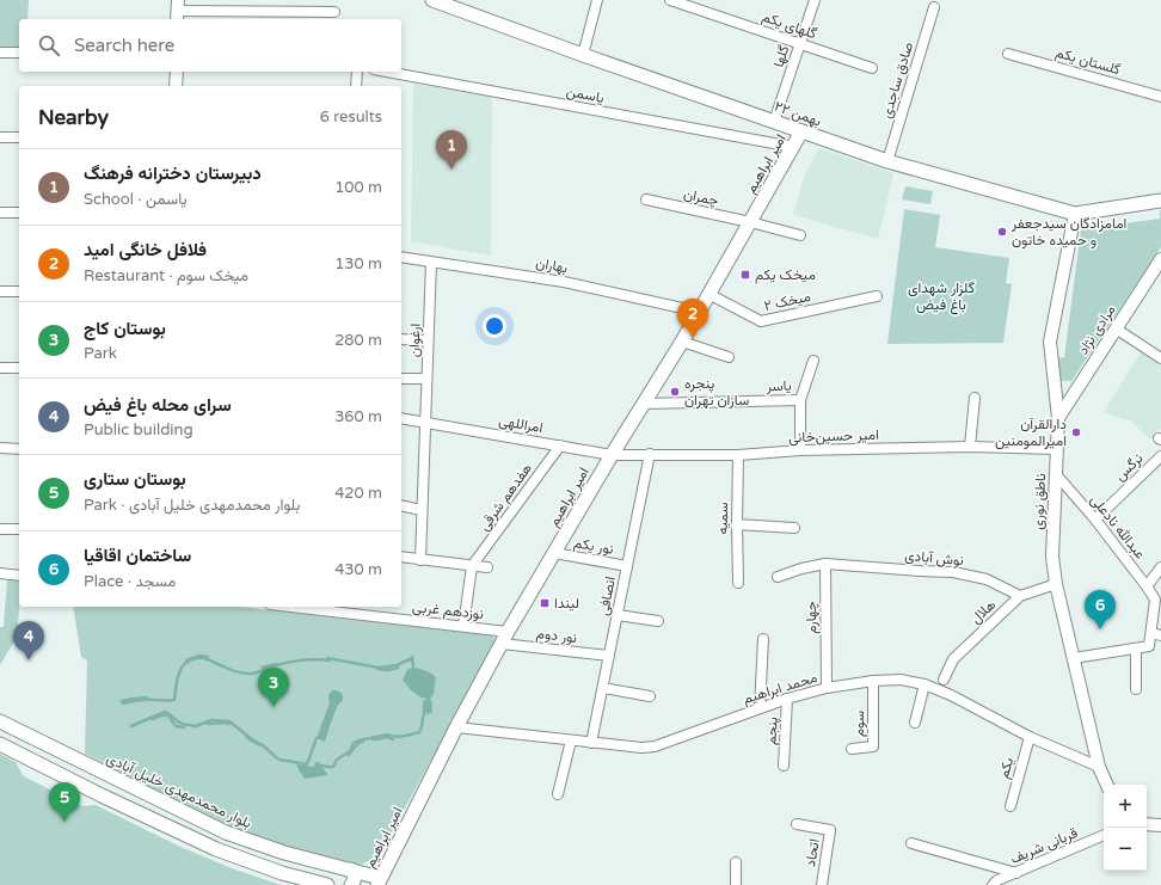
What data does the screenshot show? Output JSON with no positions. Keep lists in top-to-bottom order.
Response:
{
  "streets": {
    "main road": ["۲۲ بهمن", "امیر ابراهیم", "بلوار محمدمهدی خلیل آبادی"],
    "street": [
      "گلهای یکم",
      "گلها",
      "گلستان یکم",
      "صادق ساجدی",
      "یاسمن",
      "چمران",
      "بهاران",
      "میخک ۲",
      "مرادی نژاد",
      "ارغوان",
      "یاسر",
      "امراللهی",
      "امیر حسین‌خانی",
      "نرگس",
      "هفدهم شرقی",
      "ناطق نوری",
      "سمیه",
      "عبدالله نادعلی",
      "نور یکم",
      "نوش آبادی",
      "انصافی",
      "نوزدهم غربی",
      "هلال",
      "چهارم",
      "نور دوم",
      "محمد ابراهیم",
      "سوم",
      "پنجم",
      "یکم",
      "قربانی شریف",
      "اتحاد"
    ]
  },
  "crossings": [
    ["گلهای یکم", "گلها"],
    ["گلها", "۲۲ بهمن"],
    ["صادق ساجدی", "۲۲ بهمن"],
    ["یاسمن", "امیر ابراهیم"],
    ["۲۲ بهمن", "امیر ابراهیم"],
    ["۲۲ بهمن", "ناطق نوری"],
    ["امیر ابراهیم", "چمران"],
    ["امیر ابراهیم", "بهاران"],
    ["امیر ابراهیم", "میخک ۲"],
    ["امیر ابراهیم", "یاسر"],
    ["امیر ابراهیم", "امراللهی"],
    ["امیر ابراهیم", "امیر حسین‌خانی"],
    ["امیر ابراهیم", "نور یکم"],
    ["امیر ابراهیم", "نوزدهم غربی"],
    ["امیر ابراهیم", "نور دوم"],
    ["امیر ابراهیم", "محمد ابراهیم"],
    ["امیر ابراهیم", "بلوار محمدمهدی خلیل آبادی"],
    ["بهاران", "ارغوان"],
    ["مرادی نژاد", "ناطق نوری"],
    ["ارغوان", "امراللهی"],
    ["یاسر", "امیر حسین‌خانی"],
    ["امراللهی", "امیر حسین‌خانی"],
    ["امراللهی", "هفدهم شرقی"],
    ["امیر حسین‌خانی", "ناطق نوری"],
    ["امیر حسین‌خانی", "سمیه"],
    ["امیر حسین‌خانی", "انصافی"],
    ["نرگس", "عبدالله نادعلی"],
    ["هفدهم شرقی", "نوزدهم غربی"],
    ["ناطق نوری", "عبدالله نادعلی"],
    ["ناطق نوری", "هلال"],
    ["ناطق نوری", "محمد ابراهیم"],
    ["نور یکم", "انصافی"],
    ["نوش آبادی", "هلال"],
    ["نوش آبادی", "چهارم"],
    ["انصافی", "نور دوم"],
    ["انصافی", "محمد ابراهیم"],
    ["چهارم", "محمد ابراهیم"],
    ["محمد ابراهیم", "سوم"],
    ["محمد ابراهیم", "پنجم"],
    ["محمد ابراهیم", "یکم"]
  ],
  "parks": ["گلزار شهدای باغ فیض"],
  "places": {
    "other": ["امامزادگان سیدجعفر و حمیده خاتون", "پنجره سازان تهران", "دارالقرآن امیرالمومنین"],
    "transit": ["میخک یکم", "لیندا"]
  },
  "page": {
    "search": "Search here",
    "heading": ["Nearby", "6 results"],
    "pins": [
      "1",
      "2",
      "6",
      "4",
      "3",
      "5"
    ],
    "list": [
      {
        "mark": "1",
        "name": "دبیرستان دخترانه فرهنگ",
        "note": "School · یاسمن",
        "value": "100 m"
      },
      {
        "mark": "2",
        "name": "فلافل خانگی امید",
        "note": "Restaurant · میخک سوم",
        "value": "130 m"
      },
      {
        "mark": "3",
        "name": "بوستان کاج",
        "note": "Park",
        "value": "280 m"
      },
      {
        "mark": "4",
        "name": "سرای محله باغ فیض",
        "note": "Public building",
        "value": "360 m"
      },
      {
        "mark": "5",
        "name": "بوستان ستاری",
        "note": "Park · بلوار محمدمهدی خلیل آبادی",
        "value": "420 m"
      },
      {
        "mark": "6",
        "name": "ساختمان اقاقیا",
        "note": "Place · مسجد",
        "value": "430 m"
      }
    ],
    "map_buttons": ["+", "−"]
  }
}
